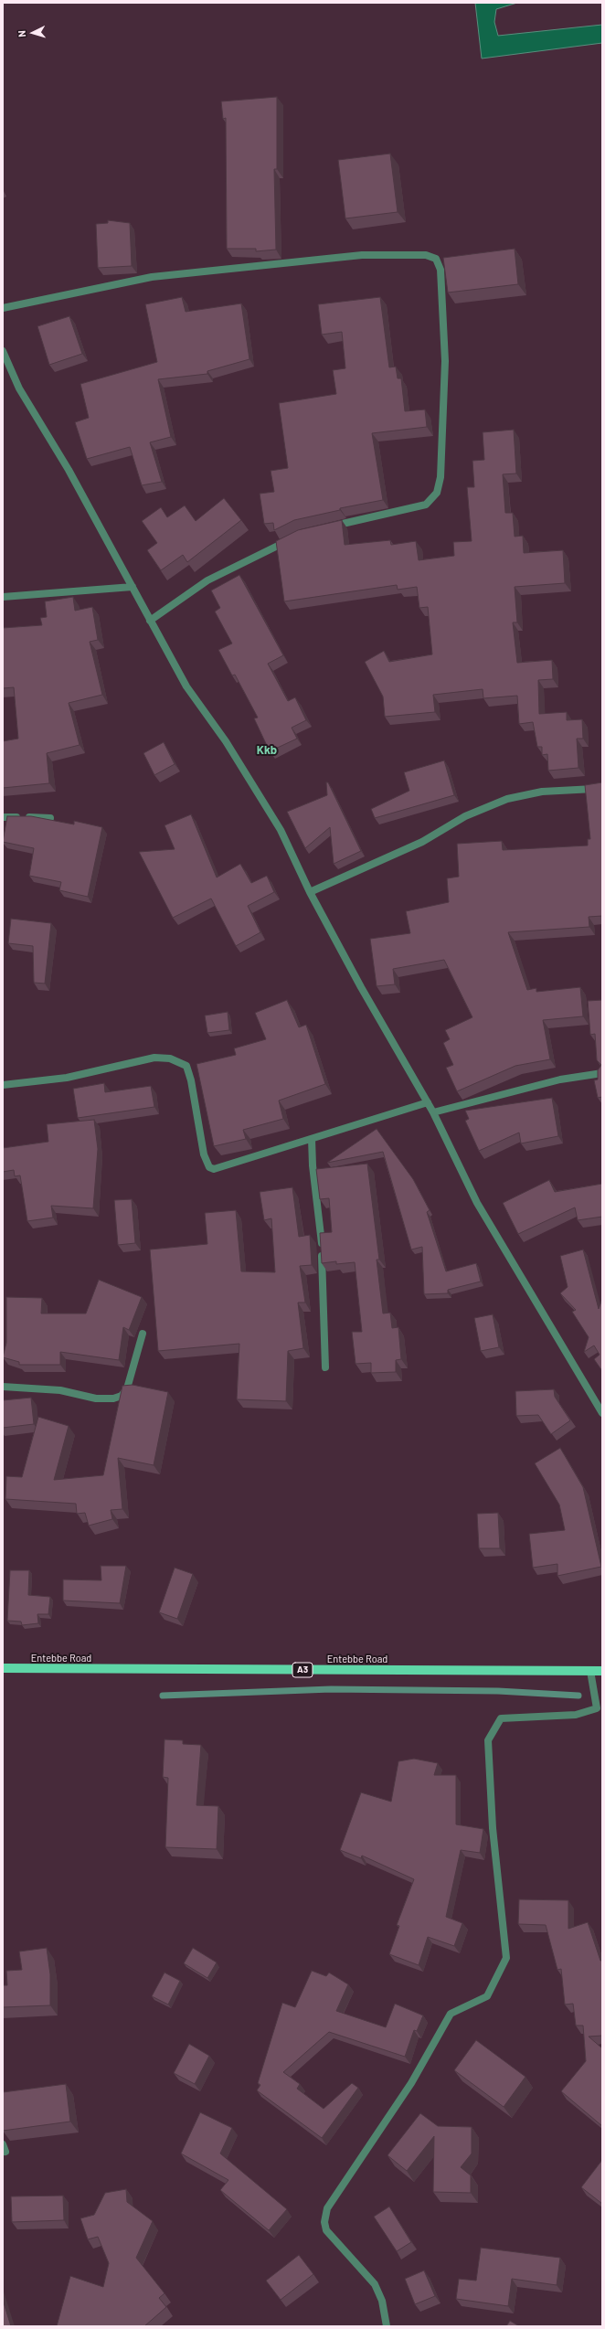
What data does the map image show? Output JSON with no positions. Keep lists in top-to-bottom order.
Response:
{
  "streets": {
    "main road": ["Entebbe Road", "A3"]
  },
  "districts": ["Kkb"],
  "north": "left"
}
